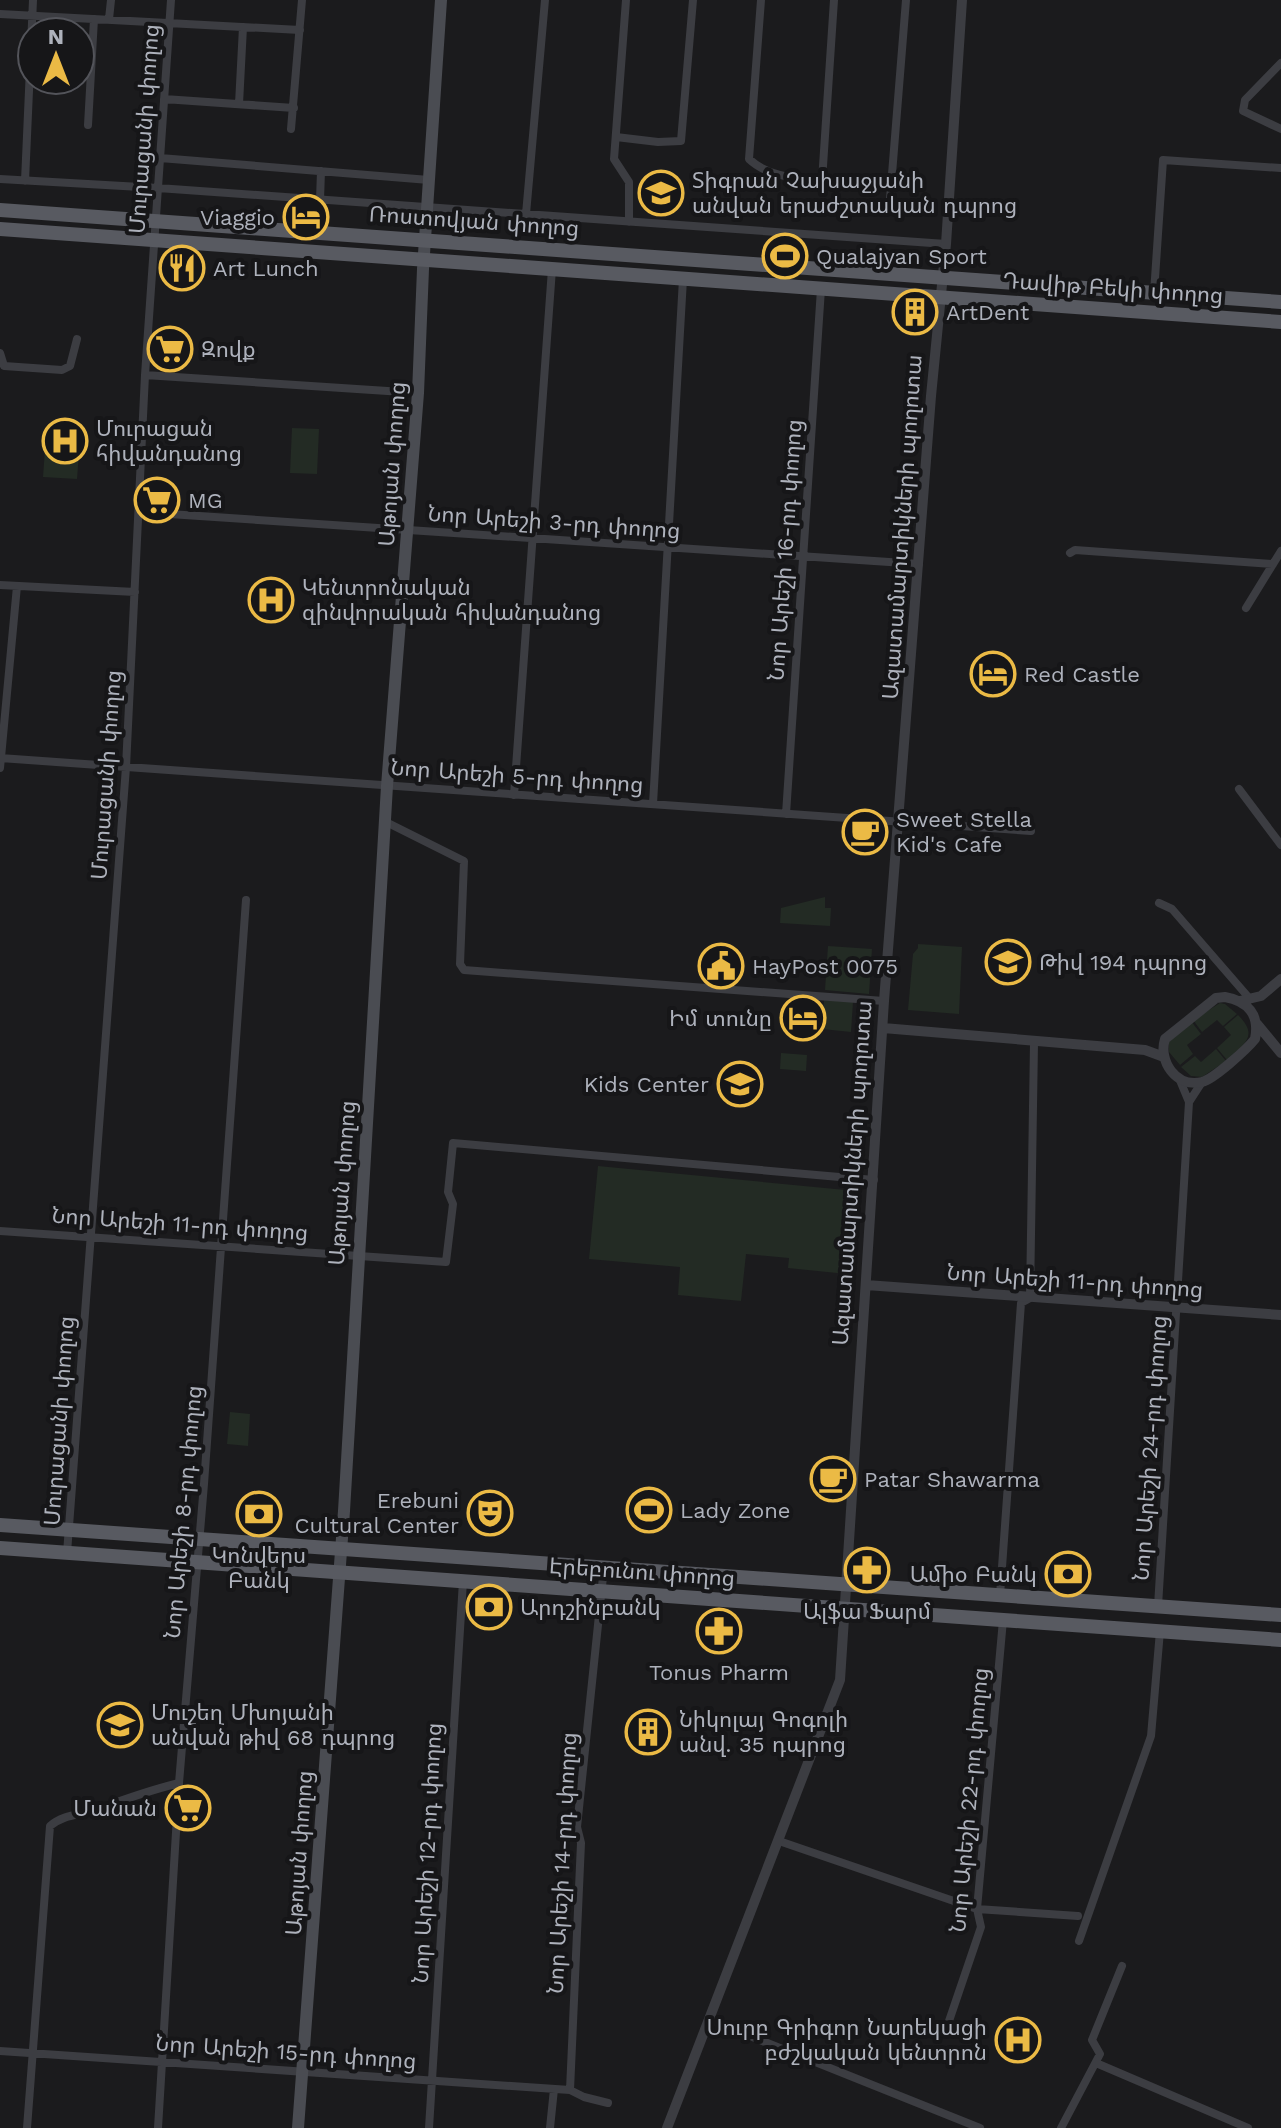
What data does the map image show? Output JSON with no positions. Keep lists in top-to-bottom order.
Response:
{
  "streets": {
    "main road": [
      "Ռոստովյան փողոց",
      "Դավիթ Բեկի փողոց",
      "Աթոյան փողոց",
      "Էրեբունու փողոց"
    ],
    "street": [
      "Մուրացանի փողոց",
      "Նոր Արեշի 3-րդ փողոց",
      "Ազատամարտիկների պողոտա",
      "Նոր Արեշի 16-րդ փողոց",
      "Նոր Արեշի 5-րդ փողոց",
      "Նոր Արեշի 11-րդ փողոց",
      "Նոր Արեշի 24-րդ փողոց",
      "Նոր Արեշի 8-րդ փողոց",
      "Նոր Արեշի 22-րդ փողոց",
      "Նոր Արեշի 12-րդ փողոց",
      "Նոր Արեշի 14-րդ փողոց",
      "Նոր Արեշի 15-րդ փողոց"
    ]
  },
  "crossings": [
    ["Մուրացանի փողոց", "Ռոստովյան փողոց"],
    ["Մուրացանի փողոց", "Նոր Արեշի 3-րդ փողոց"],
    ["Մուրացանի փողոց", "Նոր Արեշի 5-րդ փողոց"],
    ["Մուրացանի փողոց", "Նոր Արեշի 11-րդ փողոց"],
    ["Մուրացանի փողոց", "Էրեբունու փողոց"],
    ["Ռոստովյան փողոց", "Դավիթ Բեկի փողոց"],
    ["Ռոստովյան փողոց", "Աթոյան փողոց"],
    ["Ռոստովյան փողոց", "Ազատամարտիկների պողոտա"],
    ["Ռոստովյան փողոց", "Նոր Արեշի 16-րդ փողոց"],
    ["Դավիթ Բեկի փողոց", "Ազատամարտիկների պողոտա"],
    ["Աթոյան փողոց", "Նոր Արեշի 3-րդ փողոց"],
    ["Աթոյան փողոց", "Նոր Արեշի 5-րդ փողոց"],
    ["Աթոյան փողոց", "Նոր Արեշի 11-րդ փողոց"],
    ["Աթոյան փողոց", "Էրեբունու փողոց"],
    ["Աթոյան փողոց", "Նոր Արեշի 15-րդ փողոց"],
    ["Նոր Արեշի 3-րդ փողոց", "Ազատամարտիկների պողոտա"],
    ["Նոր Արեշի 3-րդ փողոց", "Նոր Արեշի 16-րդ փողոց"],
    ["Ազատամարտիկների պողոտա", "Նոր Արեշի 5-րդ փողոց"],
    ["Ազատամարտիկների պողոտա", "Նոր Արեշի 11-րդ փողոց"],
    ["Ազատամարտիկների պողոտա", "Էրեբունու փողոց"],
    ["Նոր Արեշի 16-րդ փողոց", "Նոր Արեշի 5-րդ փողոց"],
    ["Նոր Արեշի 11-րդ փողոց", "Նոր Արեշի 24-րդ փողոց"],
    ["Նոր Արեշի 11-րդ փողոց", "Նոր Արեշի 8-րդ փողոց"],
    ["Նոր Արեշի 24-րդ փողոց", "Էրեբունու փողոց"],
    ["Նոր Արեշի 8-րդ փողոց", "Էրեբունու փողոց"],
    ["Նոր Արեշի 8-րդ փողոց", "Նոր Արեշի 15-րդ փողոց"],
    ["Էրեբունու փողոց", "Նոր Արեշի 22-րդ փողոց"],
    ["Էրեբունու փողոց", "Նոր Արեշի 12-րդ փողոց"],
    ["Էրեբունու փողոց", "Նոր Արեշի 14-րդ փողոց"],
    ["Նոր Արեշի 12-րդ փողոց", "Նոր Արեշի 15-րդ փողոց"],
    ["Նոր Արեշի 14-րդ փողոց", "Նոր Արեշի 15-րդ փողոց"]
  ],
  "places": {
    "school or university": [
      "Տիգրան Չախաջյանի անվան երաժշտական դպրոց",
      "Թիվ 194 դպրոց",
      "Kids Center",
      "Մուշեղ Մխոյանի անվան թիվ 68 դպրոց"
    ],
    "hotel": ["Viaggio", "Red Castle", "Իմ տունը"],
    "sports": ["Qualajyan Sport", "Lady Zone"],
    "restaurant": ["Art Lunch"],
    "building": ["ArtDent", "Նիկոլայ Գոգոլի անվ. 35 դպրոց"],
    "supermarket": ["Զովք", "MG", "Մանան"],
    "hospital": ["Մուրացան հիվանդանոց", "Կենտրոնական զինվորական հիվանդանոց", "Սուրբ Գրիգոր Նարեկացի բժշկական կենտրոն"],
    "cafe": ["Sweet Stella Kid's Cafe", "Patar Shawarma"],
    "public building": ["HayPost 0075"],
    "theatre": ["Erebuni Cultural Center"],
    "bank": ["Կոնվերս Բանկ", "Ամիօ Բանկ", "Արդշինբանկ"],
    "pharmacy": ["Ալֆա Ֆարմ", "Tonus Pharm"]
  },
  "north": "top"
}
